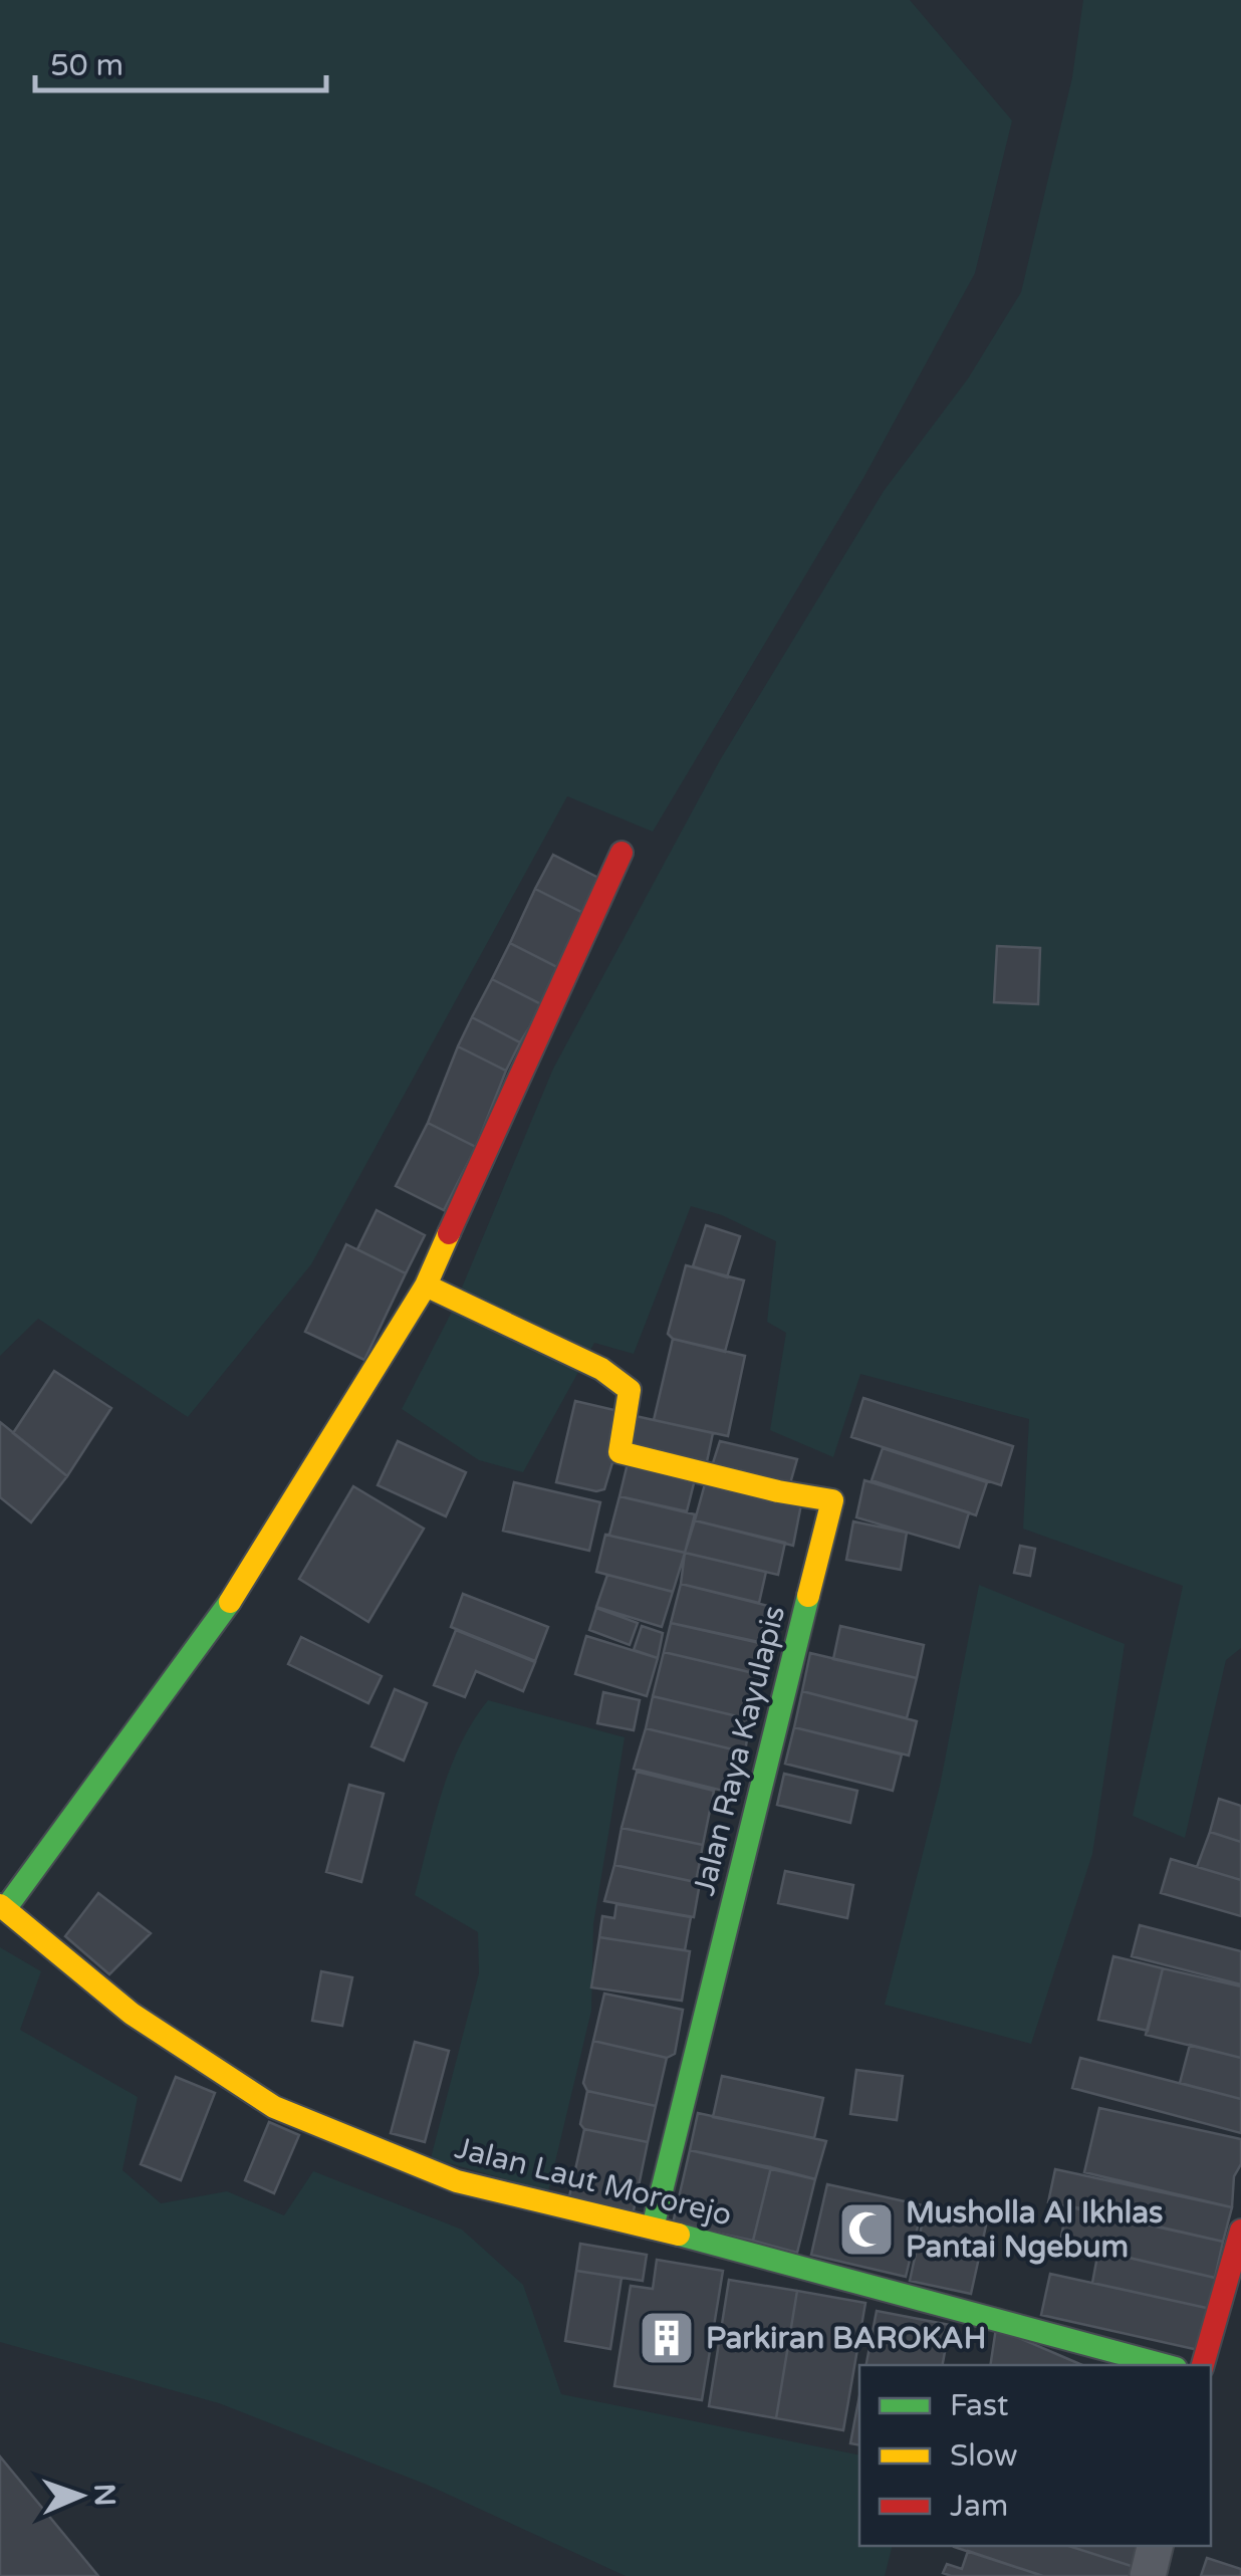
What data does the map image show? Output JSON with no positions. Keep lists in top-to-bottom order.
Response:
{
  "streets": {
    "street": ["Jalan Raya Kayulapis", "Jalan Laut Mororejo"]
  },
  "crossings": [
    ["Jalan Raya Kayulapis", "Jalan Laut Mororejo"]
  ],
  "places": {
    "mosque": ["Musholla Al Ikhlas Pantai Ngebum"],
    "building": ["Parkiran BAROKAH"]
  },
  "legend": ["Fast", "Slow", "Jam"],
  "scale_bar": "50 m",
  "north": "right"
}
